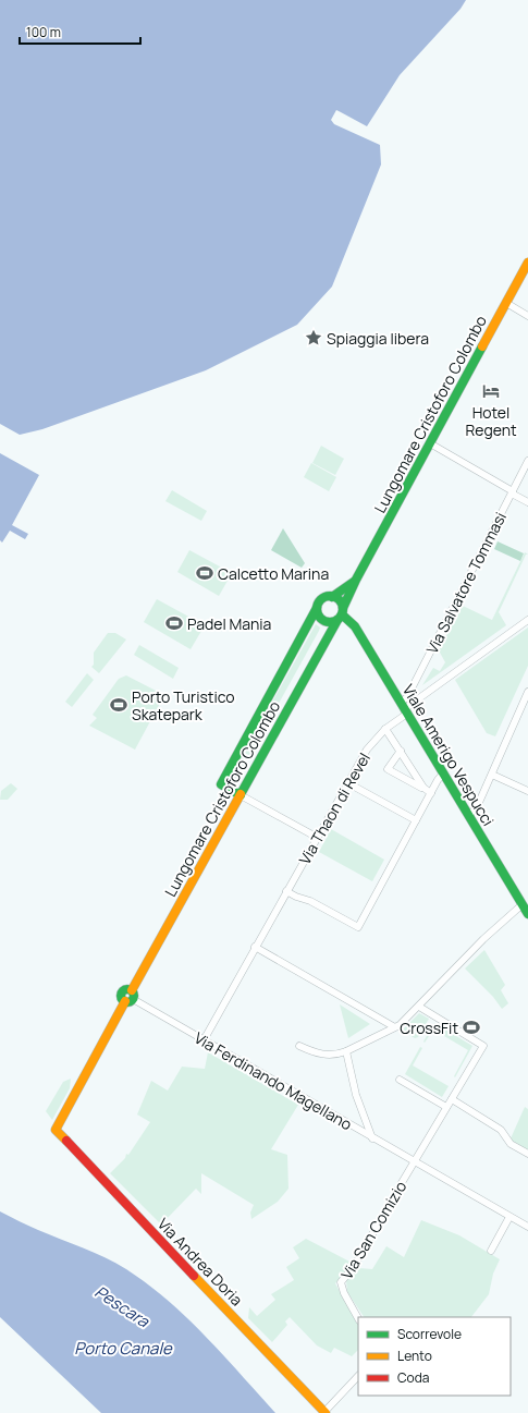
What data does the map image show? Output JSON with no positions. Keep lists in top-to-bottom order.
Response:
{
  "streets": {
    "street": [
      "Lungomare Cristoforo Colombo",
      "Via Salvatore Tommasi",
      "Viale Amerigo Vespucci",
      "Via Thaon di Revel",
      "Via Ferdinando Magellano",
      "Via San Comizio",
      "Via Andrea Doria"
    ]
  },
  "crossings": [
    ["Lungomare Cristoforo Colombo", "Viale Amerigo Vespucci"],
    ["Lungomare Cristoforo Colombo", "Via Ferdinando Magellano"],
    ["Lungomare Cristoforo Colombo", "Via Andrea Doria"],
    ["Via Salvatore Tommasi", "Viale Amerigo Vespucci"],
    ["Via Salvatore Tommasi", "Via Thaon di Revel"],
    ["Viale Amerigo Vespucci", "Via Thaon di Revel"],
    ["Via Thaon di Revel", "Via Ferdinando Magellano"],
    ["Via Ferdinando Magellano", "Via San Comizio"]
  ],
  "water": ["Pescara", "Porto Canale"],
  "places": {
    "place": ["Spiaggia libera"],
    "hotel": ["Hotel Regent"],
    "sports": [
      "Calcetto Marina",
      "Padel Mania",
      "Porto Turistico Skatepark",
      "CrossFit"
    ]
  },
  "legend": ["Scorrevole", "Lento", "Coda"],
  "scale_bar": "100 m"
}
